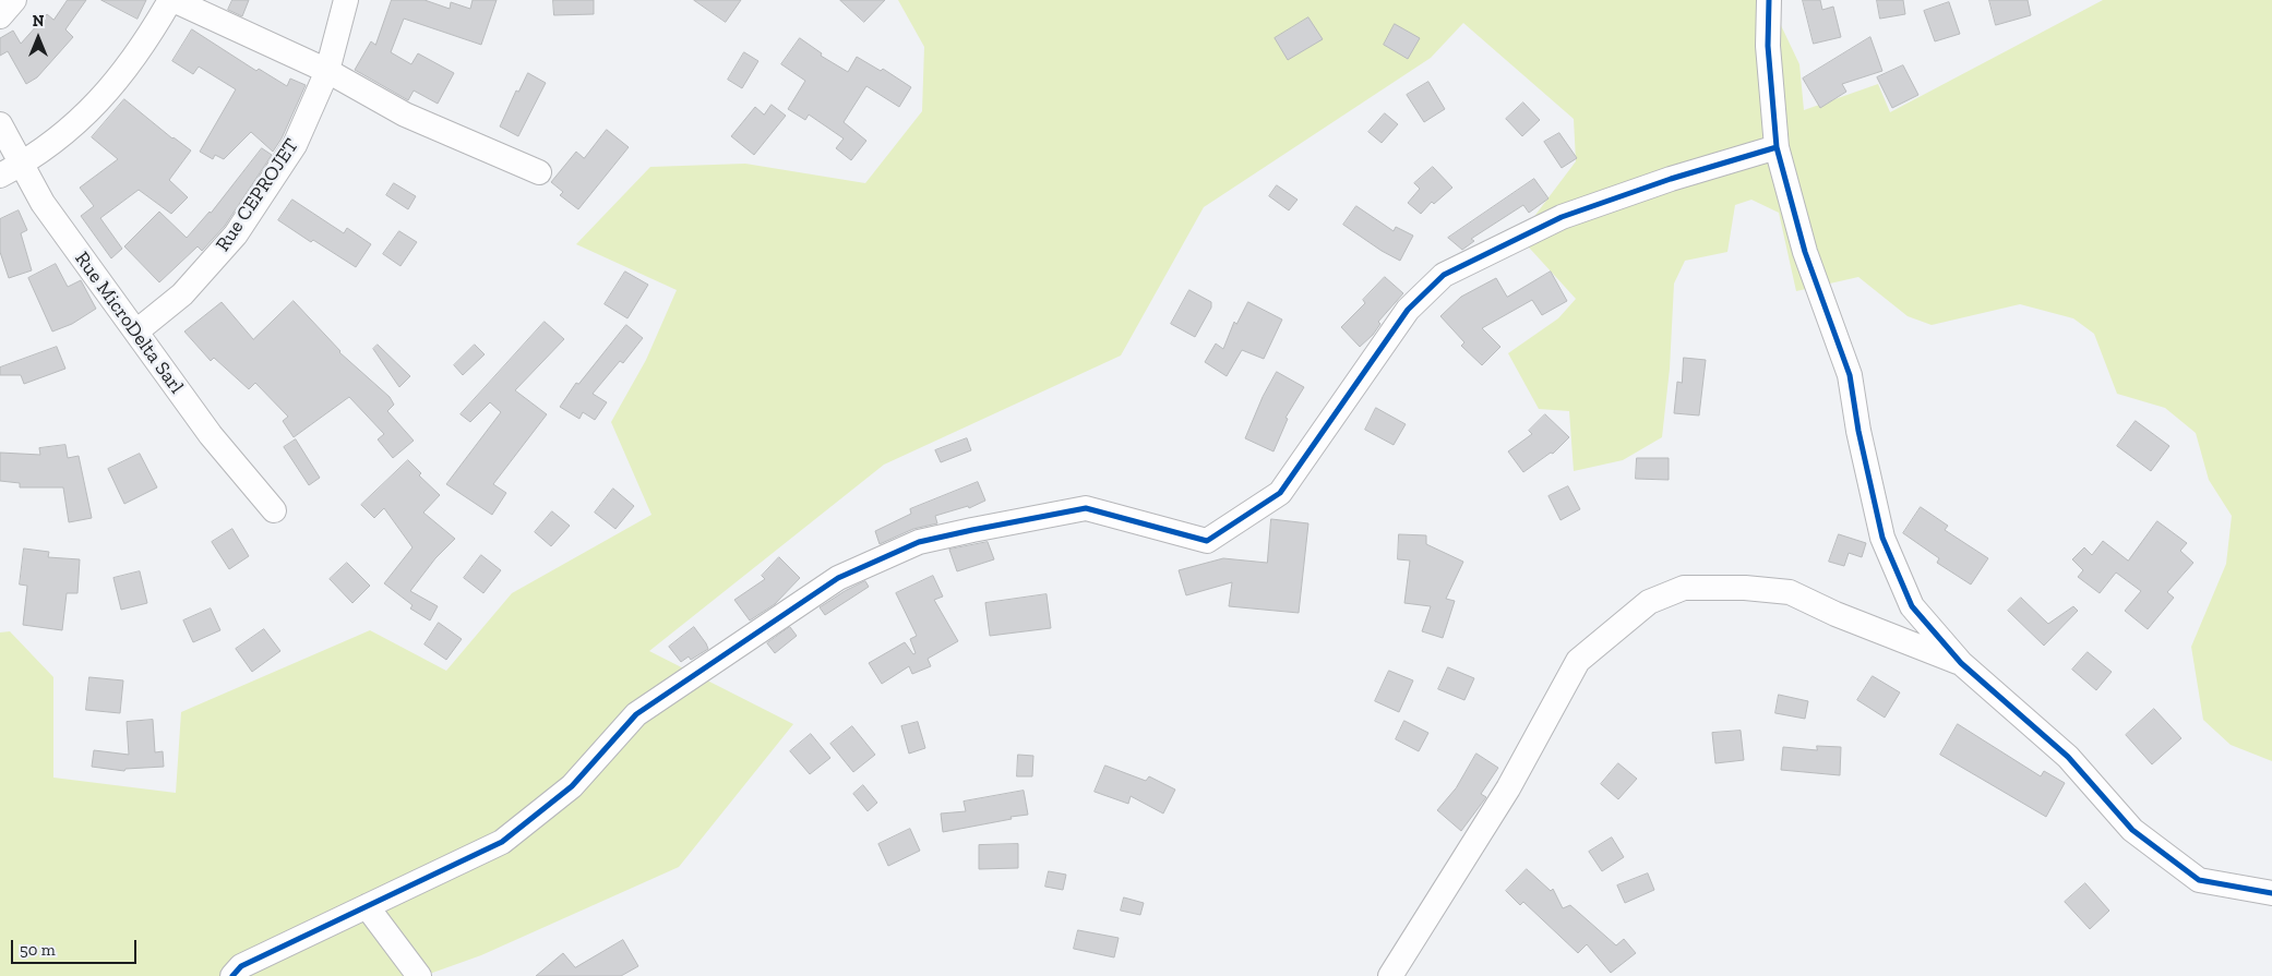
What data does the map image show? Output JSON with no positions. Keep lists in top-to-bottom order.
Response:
{
  "streets": {
    "street": ["Rue CEPROJET", "Rue MicroDelta Sarl"]
  },
  "crossings": [
    ["Rue CEPROJET", "Rue MicroDelta Sarl"]
  ],
  "scale_bar": "50 m",
  "north": "top"
}
